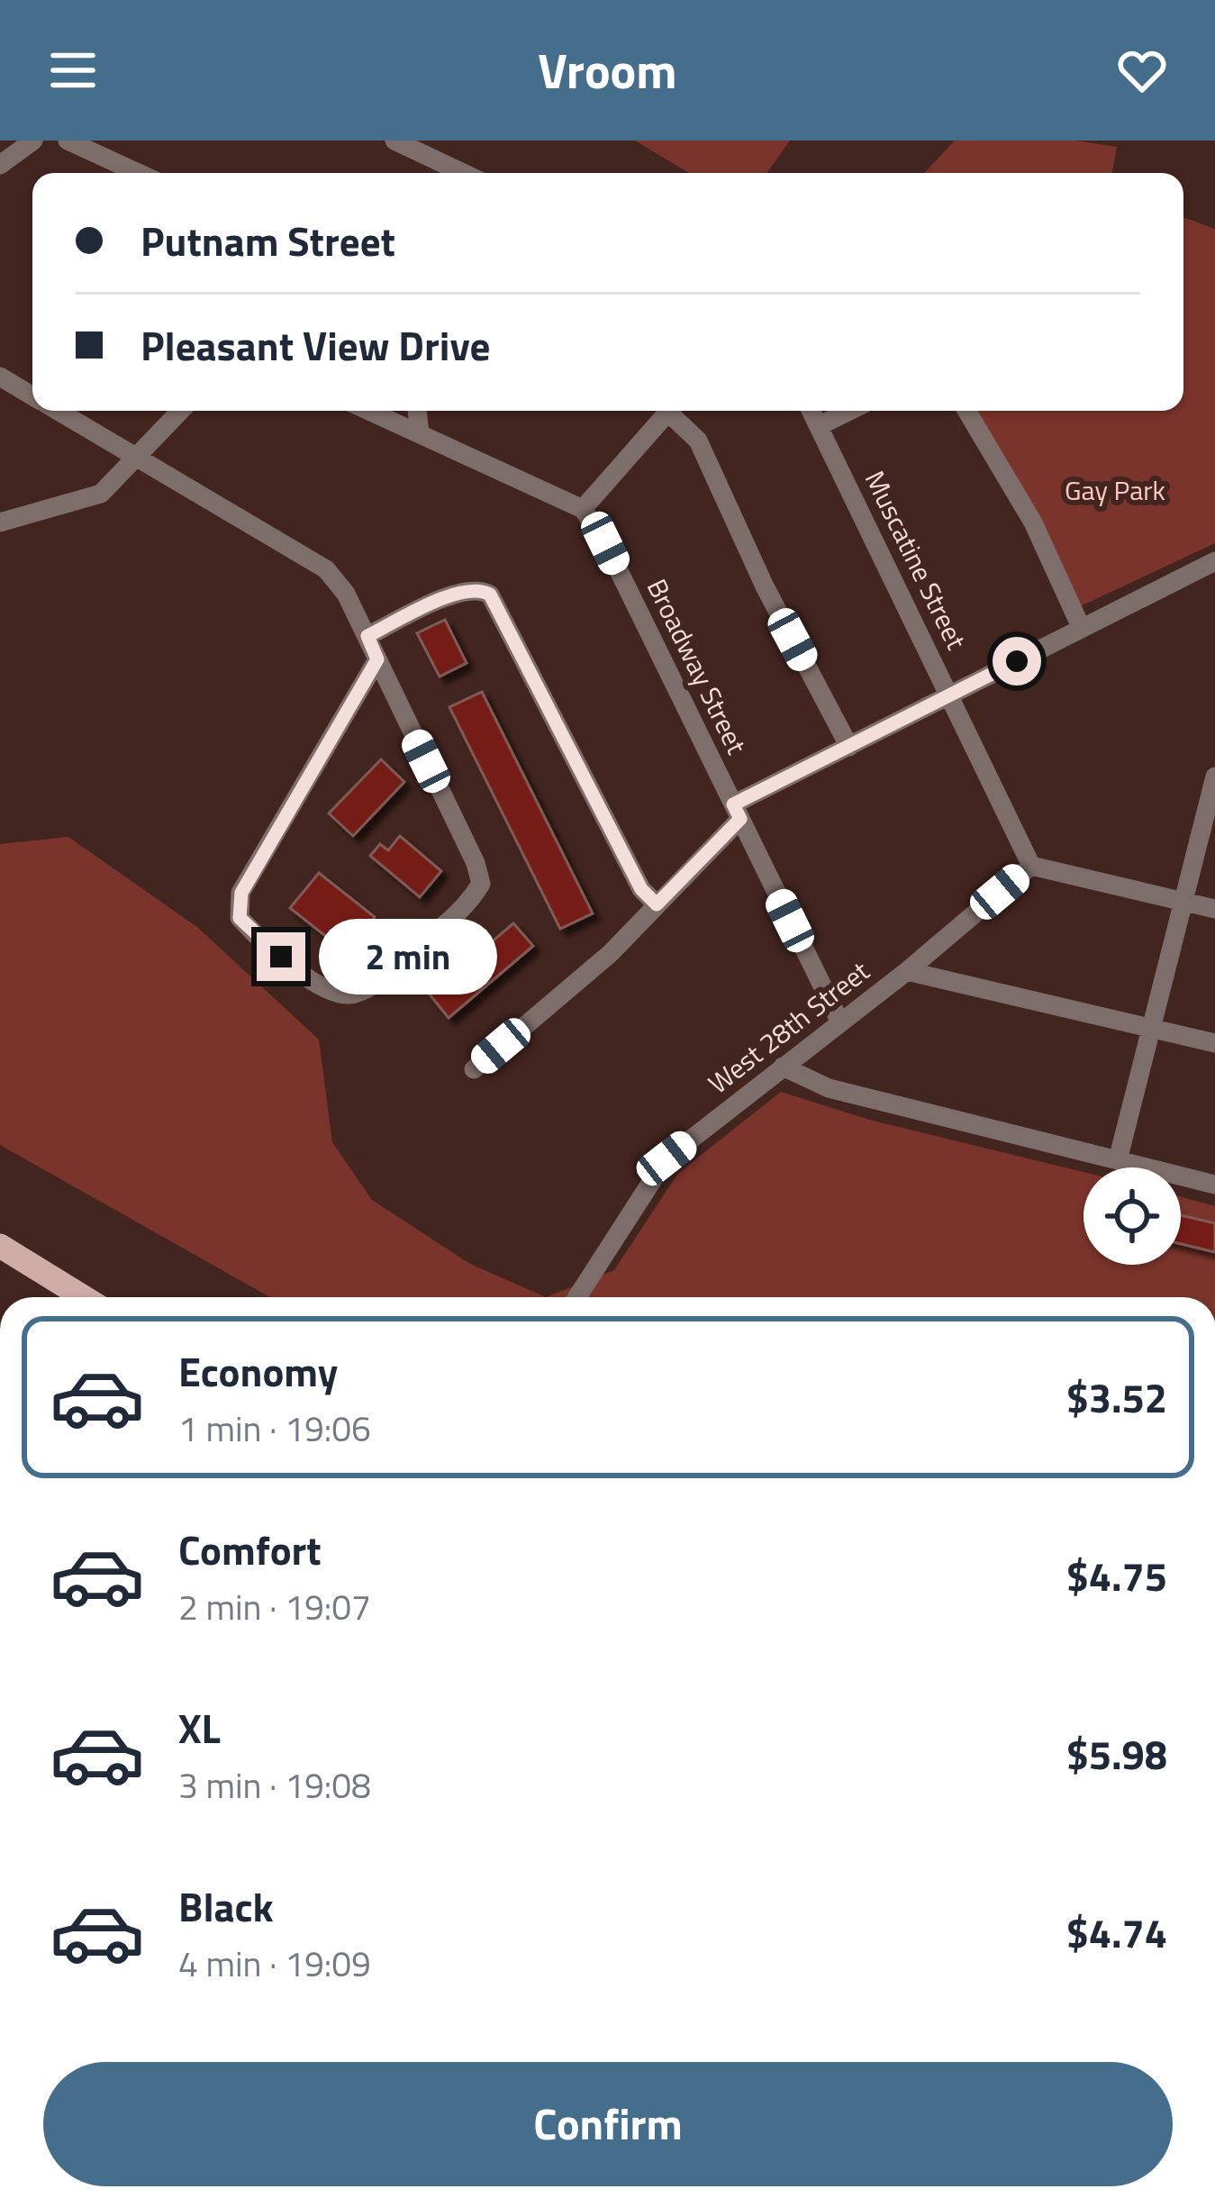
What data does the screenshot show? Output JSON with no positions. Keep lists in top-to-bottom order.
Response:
{
  "streets": {
    "street": ["Muscatine Street", "Broadway Street", "West 28th Street"]
  },
  "crossings": [
    ["Muscatine Street", "West 28th Street"],
    ["Broadway Street", "West 28th Street"]
  ],
  "parks": ["Gay Park"],
  "page": {
    "header": "Vroom",
    "banner": ["Putnam Street", "Pleasant View Drive"],
    "bubble": "2 min",
    "list": [
      {
        "name": "Economy",
        "note": "1 min · 19:06",
        "value": "$3.52"
      },
      {
        "name": "Comfort",
        "note": "2 min · 19:07",
        "value": "$4.75"
      },
      {
        "name": "XL",
        "note": "3 min · 19:08",
        "value": "$5.98"
      },
      {
        "name": "Black",
        "note": "4 min · 19:09",
        "value": "$4.74"
      }
    ],
    "buttons": "Confirm"
  }
}
